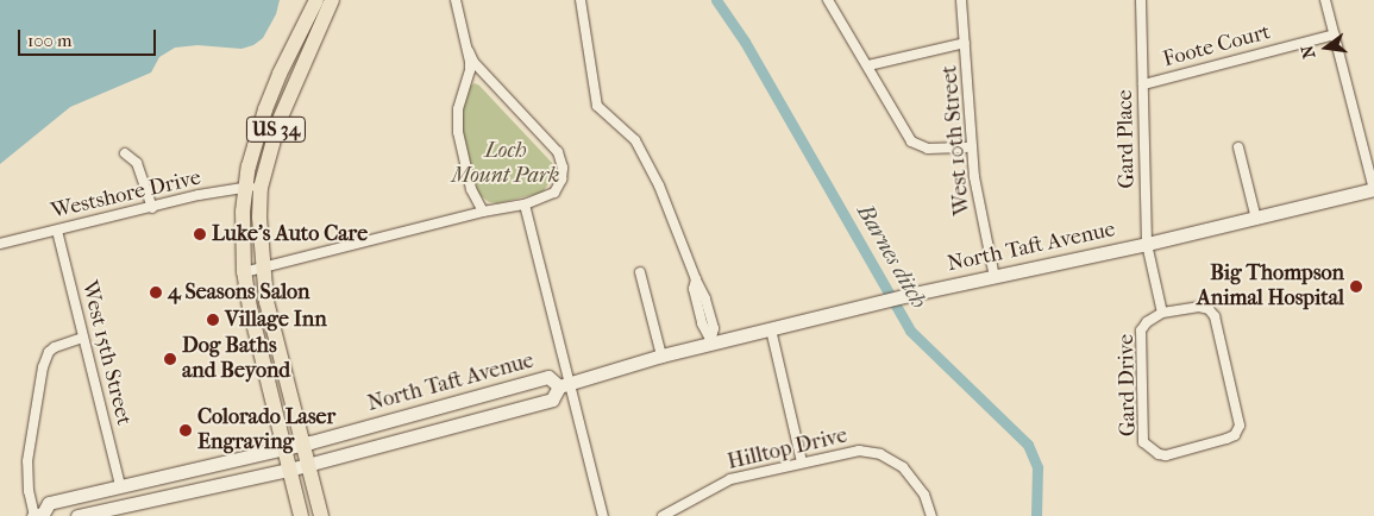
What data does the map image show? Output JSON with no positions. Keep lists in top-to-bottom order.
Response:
{
  "streets": {
    "highway": ["US 34"],
    "main road": ["North Taft Avenue"],
    "street": [
      "Foote Court",
      "Gard Place",
      "West 10th Street",
      "Westshore Drive",
      "West 15th Street",
      "Gard Drive",
      "Hilltop Drive"
    ]
  },
  "crossings": [
    ["Foote Court", "Gard Place"],
    ["US 34", "Westshore Drive"],
    ["US 34", "North Taft Avenue"],
    ["Gard Place", "North Taft Avenue"],
    ["Gard Place", "Gard Drive"],
    ["West 10th Street", "North Taft Avenue"],
    ["Westshore Drive", "West 15th Street"],
    ["North Taft Avenue", "West 15th Street"]
  ],
  "water": ["Barnes ditch"],
  "parks": ["Loch Mount Park"],
  "places": [
    "Luke's Auto Care",
    "Big Thompson Animal Hospital",
    "4 Seasons Salon",
    "Village Inn",
    "Dog Baths and Beyond",
    "Colorado Laser Engraving"
  ],
  "scale_bar": "100 m",
  "north": "left"
}
